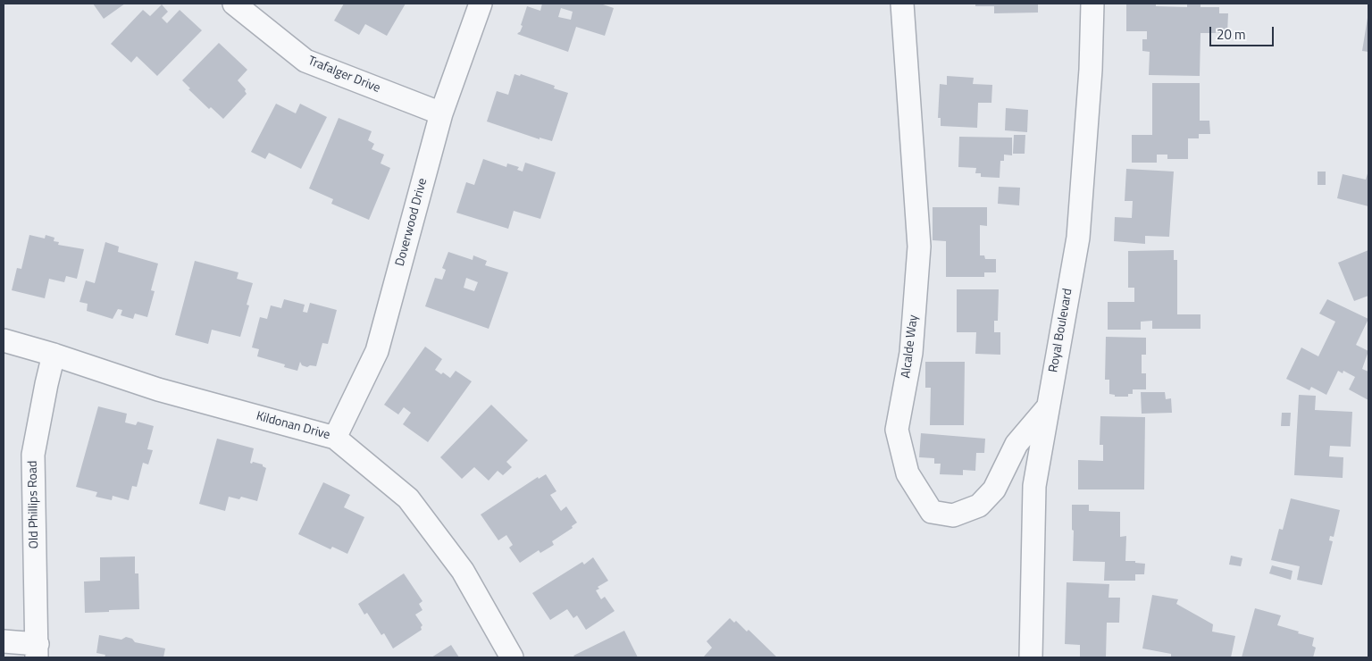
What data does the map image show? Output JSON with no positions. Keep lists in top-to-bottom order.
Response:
{
  "streets": {
    "street": [
      "Trafalger Drive",
      "Doverwood Drive",
      "Royal Boulevard",
      "Alcalde Way",
      "Kildonan Drive",
      "Old Phillips Road"
    ]
  },
  "crossings": [
    ["Trafalger Drive", "Doverwood Drive"],
    ["Doverwood Drive", "Kildonan Drive"],
    ["Royal Boulevard", "Alcalde Way"],
    ["Kildonan Drive", "Old Phillips Road"]
  ],
  "scale_bar": "20 m"
}
